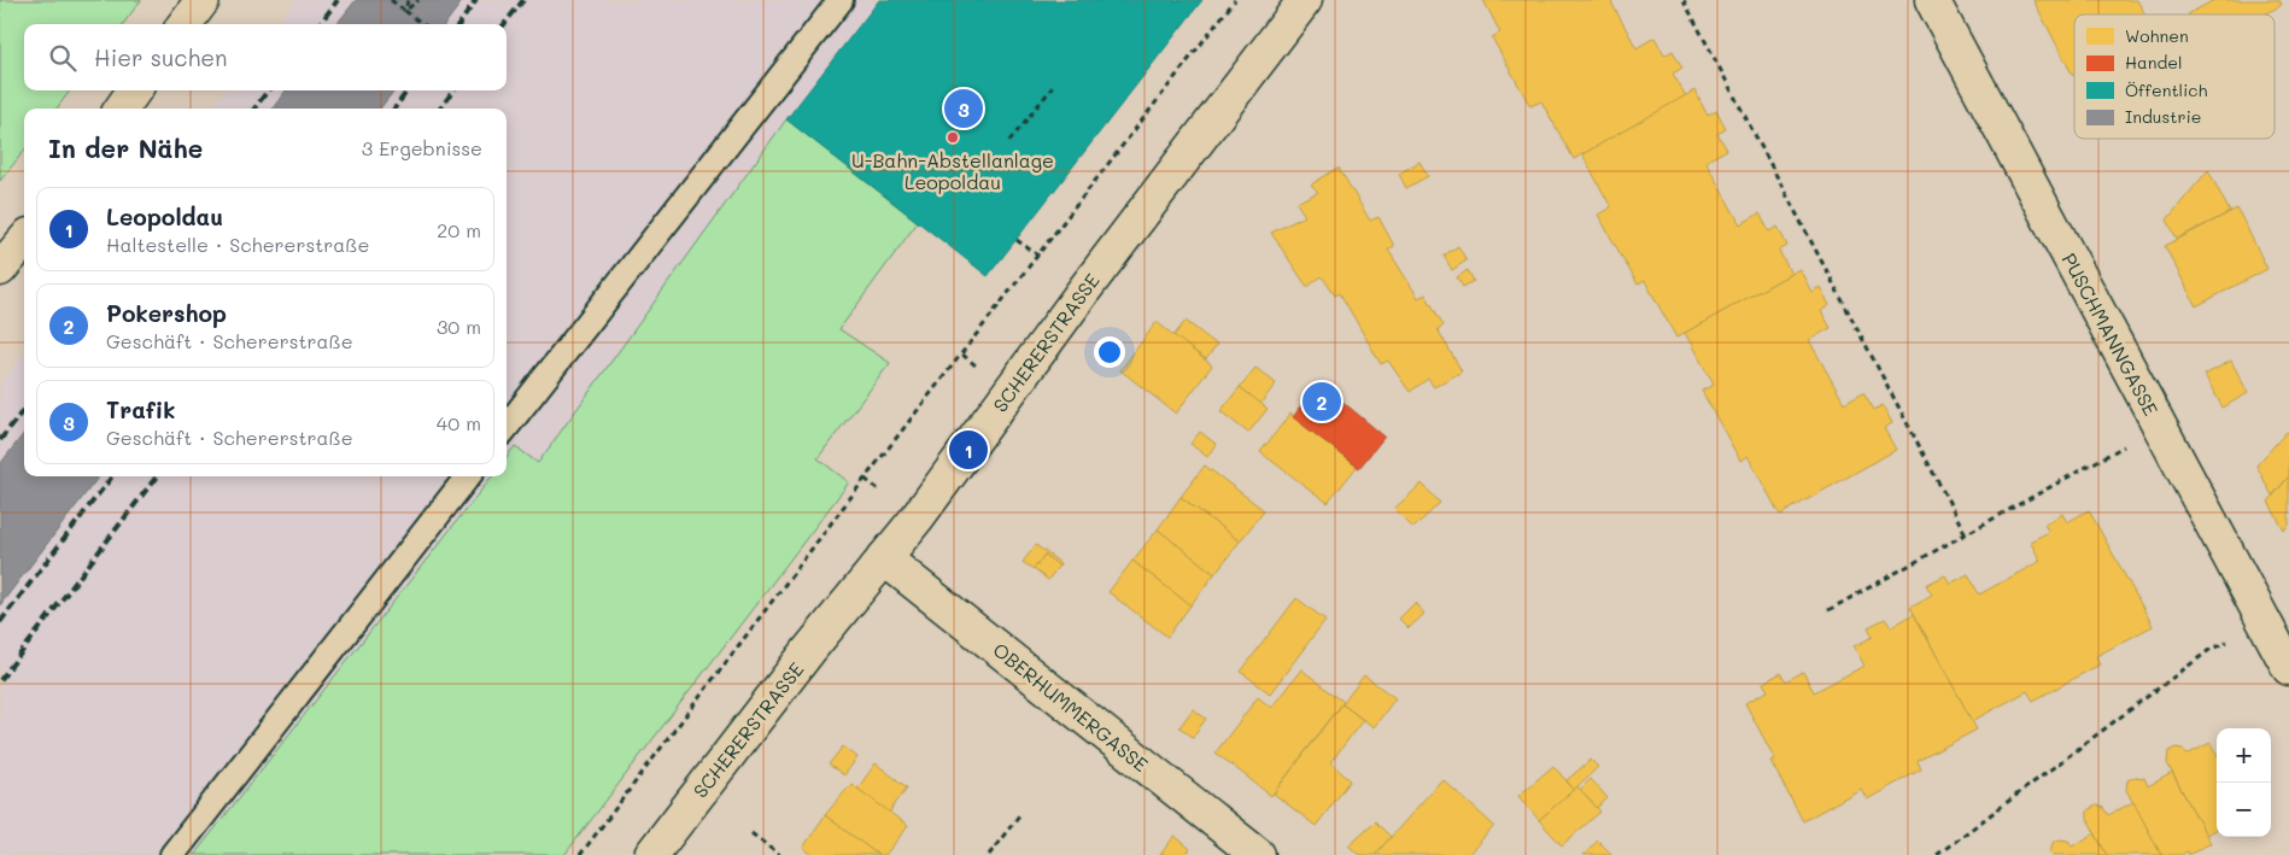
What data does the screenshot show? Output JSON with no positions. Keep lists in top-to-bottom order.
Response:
{
  "streets": {
    "street": ["PUSCHMANNGASSE", "SCHERERSTRASSE", "OBERHUMMERGASSE"]
  },
  "crossings": [
    ["SCHERERSTRASSE", "OBERHUMMERGASSE"]
  ],
  "places": ["U-Bahn-Abstellanlage Leopoldau"],
  "legend": [
    "Wohnen",
    "Handel",
    "Öffentlich",
    "Industrie"
  ],
  "page": {
    "search": "Hier suchen",
    "pins": ["3", "2", "1"],
    "heading": ["In der Nähe", "3 Ergebnisse"],
    "list": [
      {
        "mark": "1",
        "name": "Leopoldau",
        "note": "Haltestelle · Schererstraße",
        "value": "20 m"
      },
      {
        "mark": "2",
        "name": "Pokershop",
        "note": "Geschäft · Schererstraße",
        "value": "30 m"
      },
      {
        "mark": "3",
        "name": "Trafik",
        "note": "Geschäft · Schererstraße",
        "value": "40 m"
      }
    ],
    "map_buttons": ["+", "−"]
  }
}
